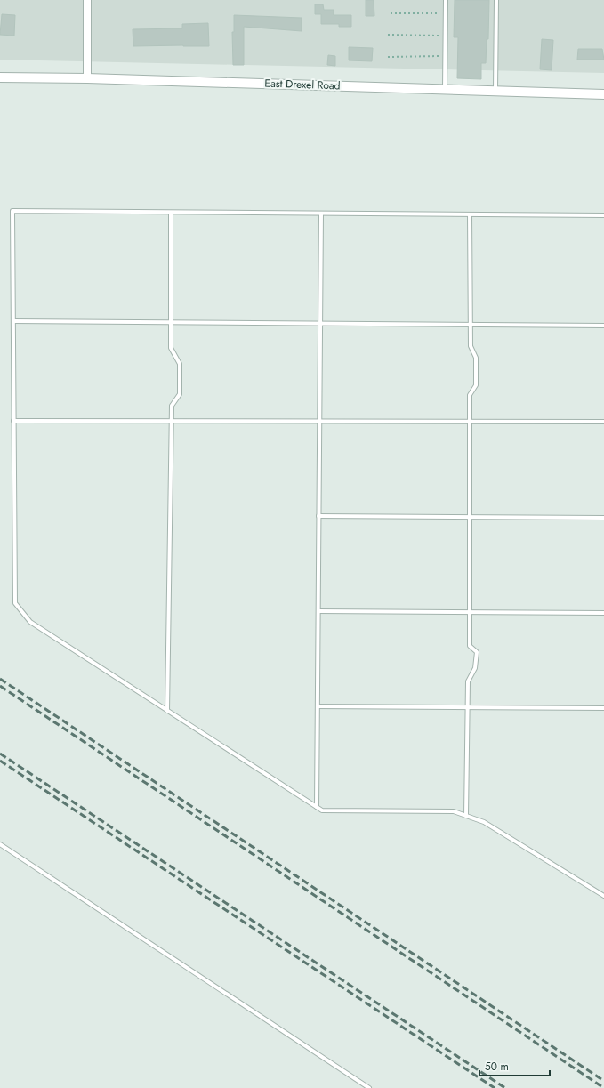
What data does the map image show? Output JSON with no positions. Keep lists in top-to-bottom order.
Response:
{
  "streets": {
    "street": ["East Drexel Road"]
  },
  "scale_bar": "50 m"
}
